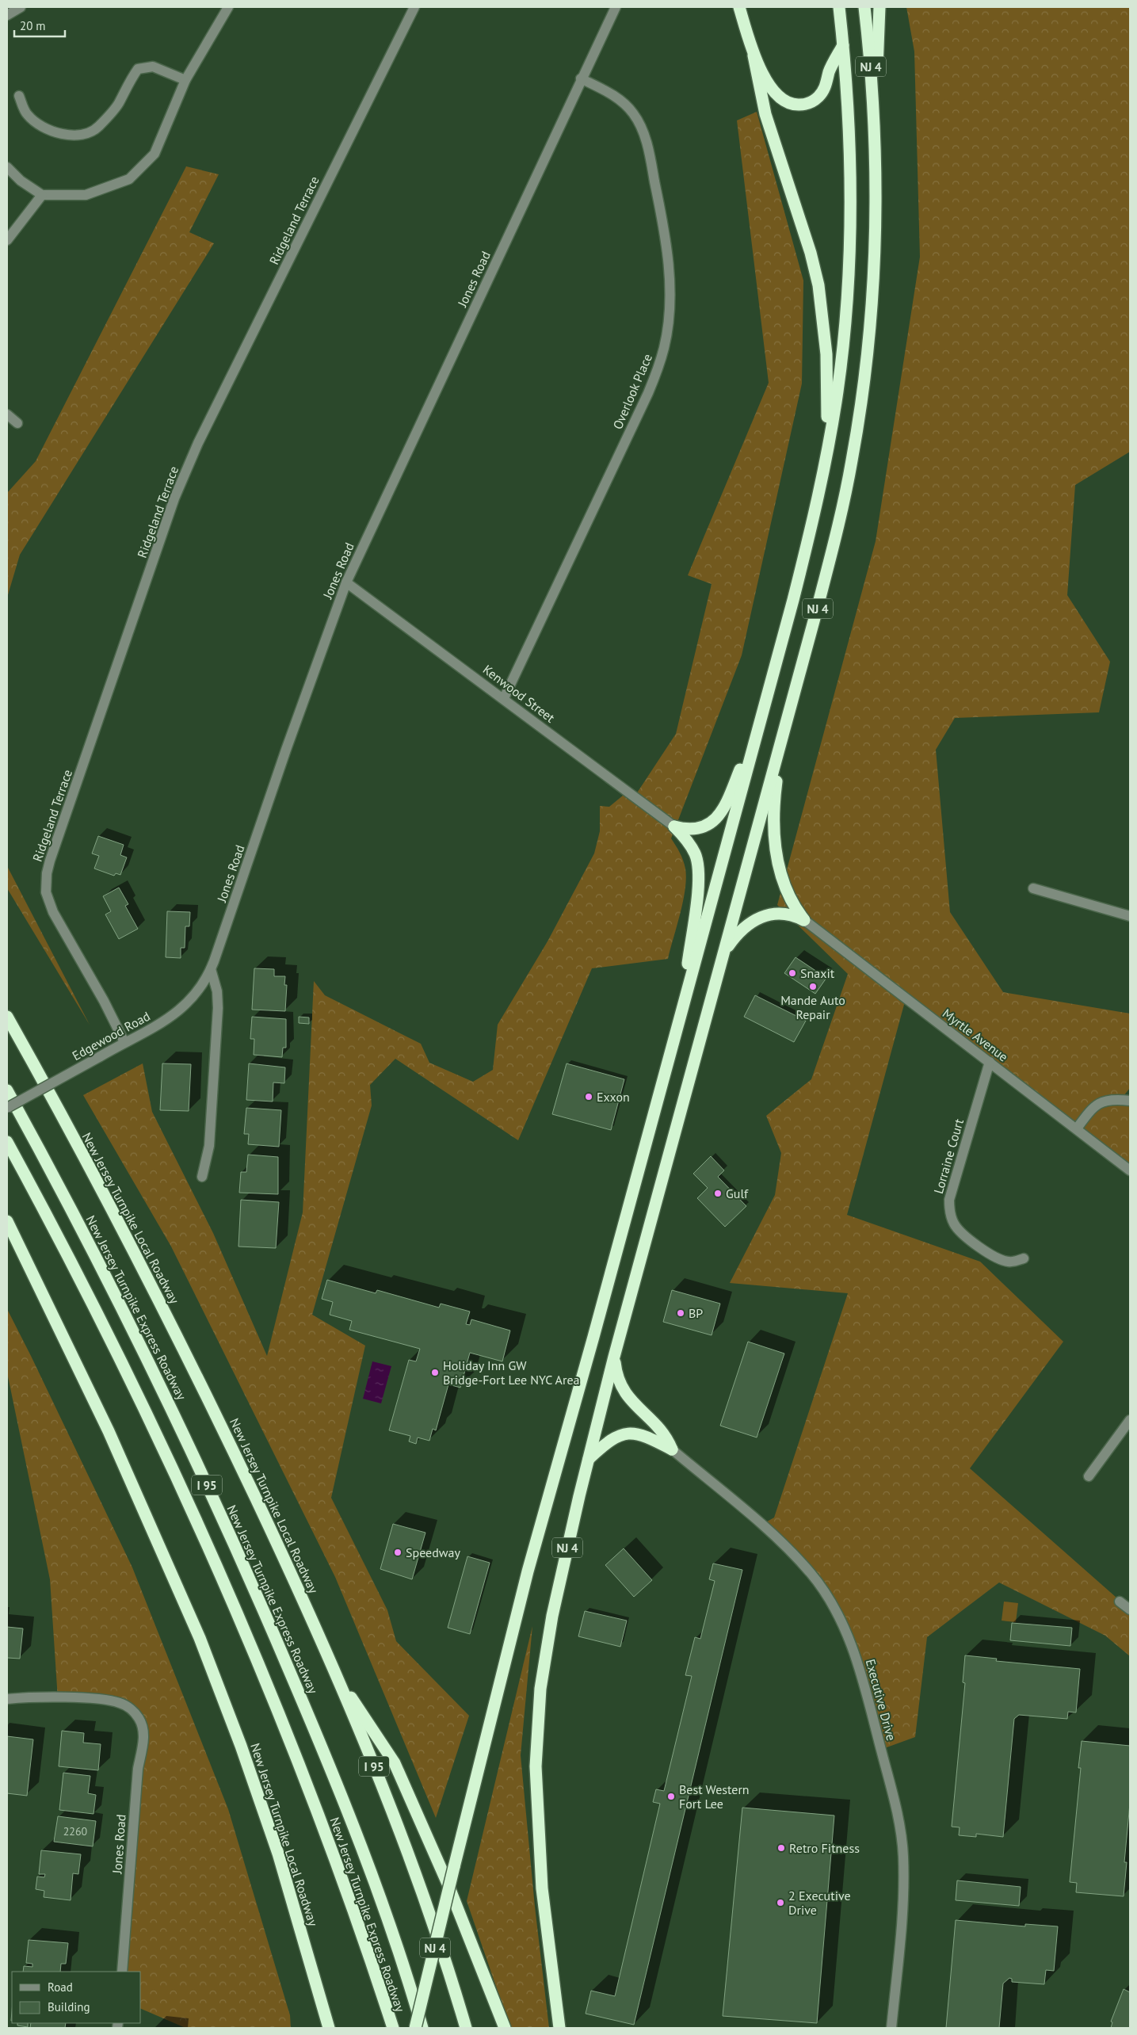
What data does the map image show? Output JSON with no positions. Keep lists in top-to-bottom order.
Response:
{
  "streets": {
    "highway": [
      "NJ 4",
      "New Jersey Turnpike Local Roadway",
      "New Jersey Turnpike Express Roadway",
      "I 95"
    ],
    "street": [
      "Ridgeland Terrace",
      "Jones Road",
      "Overlook Place",
      "Kenwood Street",
      "Myrtle Avenue",
      "Edgewood Road",
      "Lorraine Court",
      "Executive Drive"
    ]
  },
  "crossings": [
    ["Ridgeland Terrace", "Edgewood Road"],
    ["Jones Road", "Overlook Place"],
    ["Jones Road", "Kenwood Street"],
    ["Jones Road", "Edgewood Road"],
    ["Overlook Place", "Kenwood Street"],
    ["Myrtle Avenue", "Lorraine Court"]
  ],
  "places": [
    "Snaxit",
    "Mande Auto Repair",
    "Exxon",
    "Gulf",
    "BP",
    "Holiday Inn GW Bridge-Fort Lee NYC Area",
    "Speedway",
    "Best Western Fort Lee",
    "Retro Fitness",
    "2 Executive Drive"
  ],
  "house_numbers": ["2260"],
  "legend": ["Road", "Building"],
  "scale_bar": "20 m"
}
